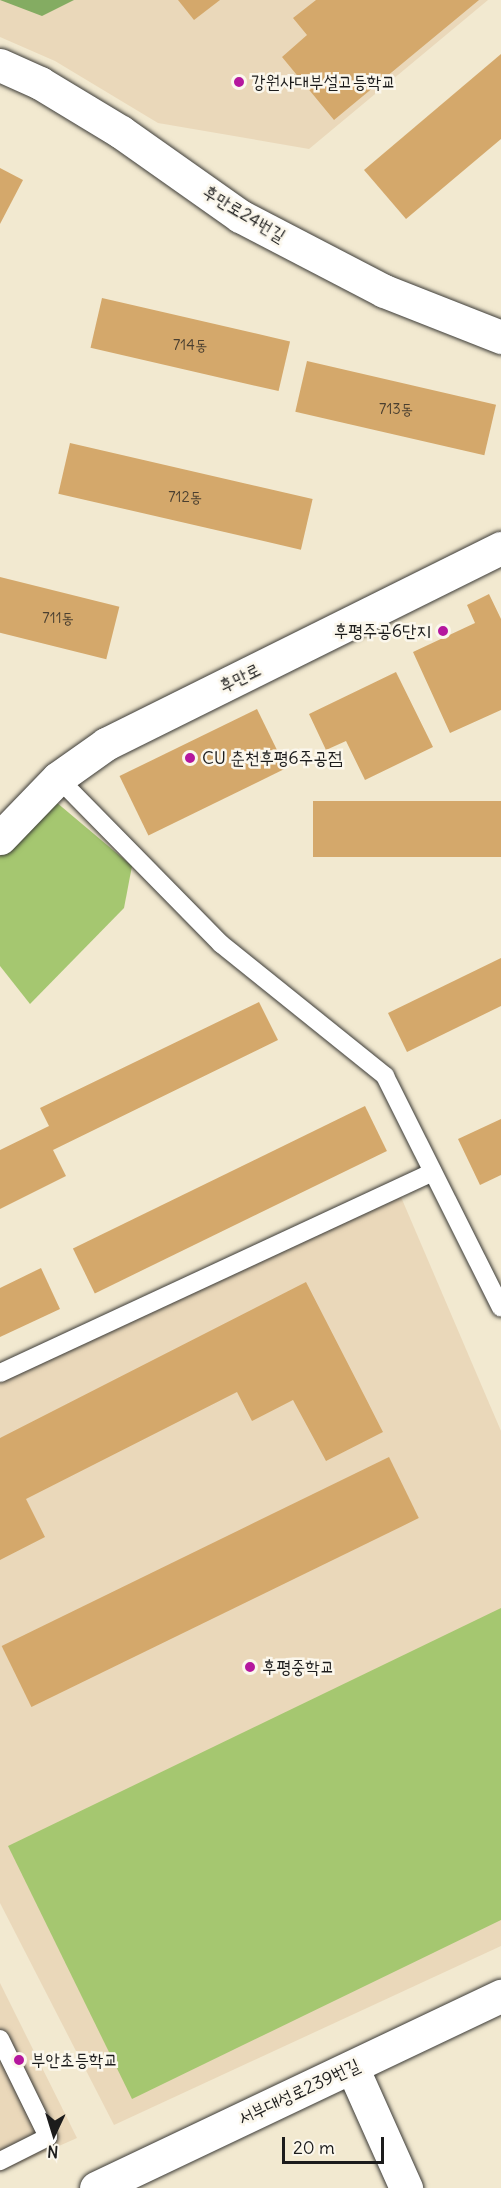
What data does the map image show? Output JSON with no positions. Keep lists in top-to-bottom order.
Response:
{
  "streets": {
    "street": ["후만로24번길", "후만로", "서부대성로239번길"]
  },
  "places": [
    "강원사대부설고등학교",
    "후평주공6단지",
    "CU 춘천후평6주공점",
    "후평중학교",
    "부안초등학교"
  ],
  "house_numbers": [
    "714동",
    "713동",
    "712동",
    "711동"
  ],
  "scale_bar": "20 m",
  "north": "bottom"
}
